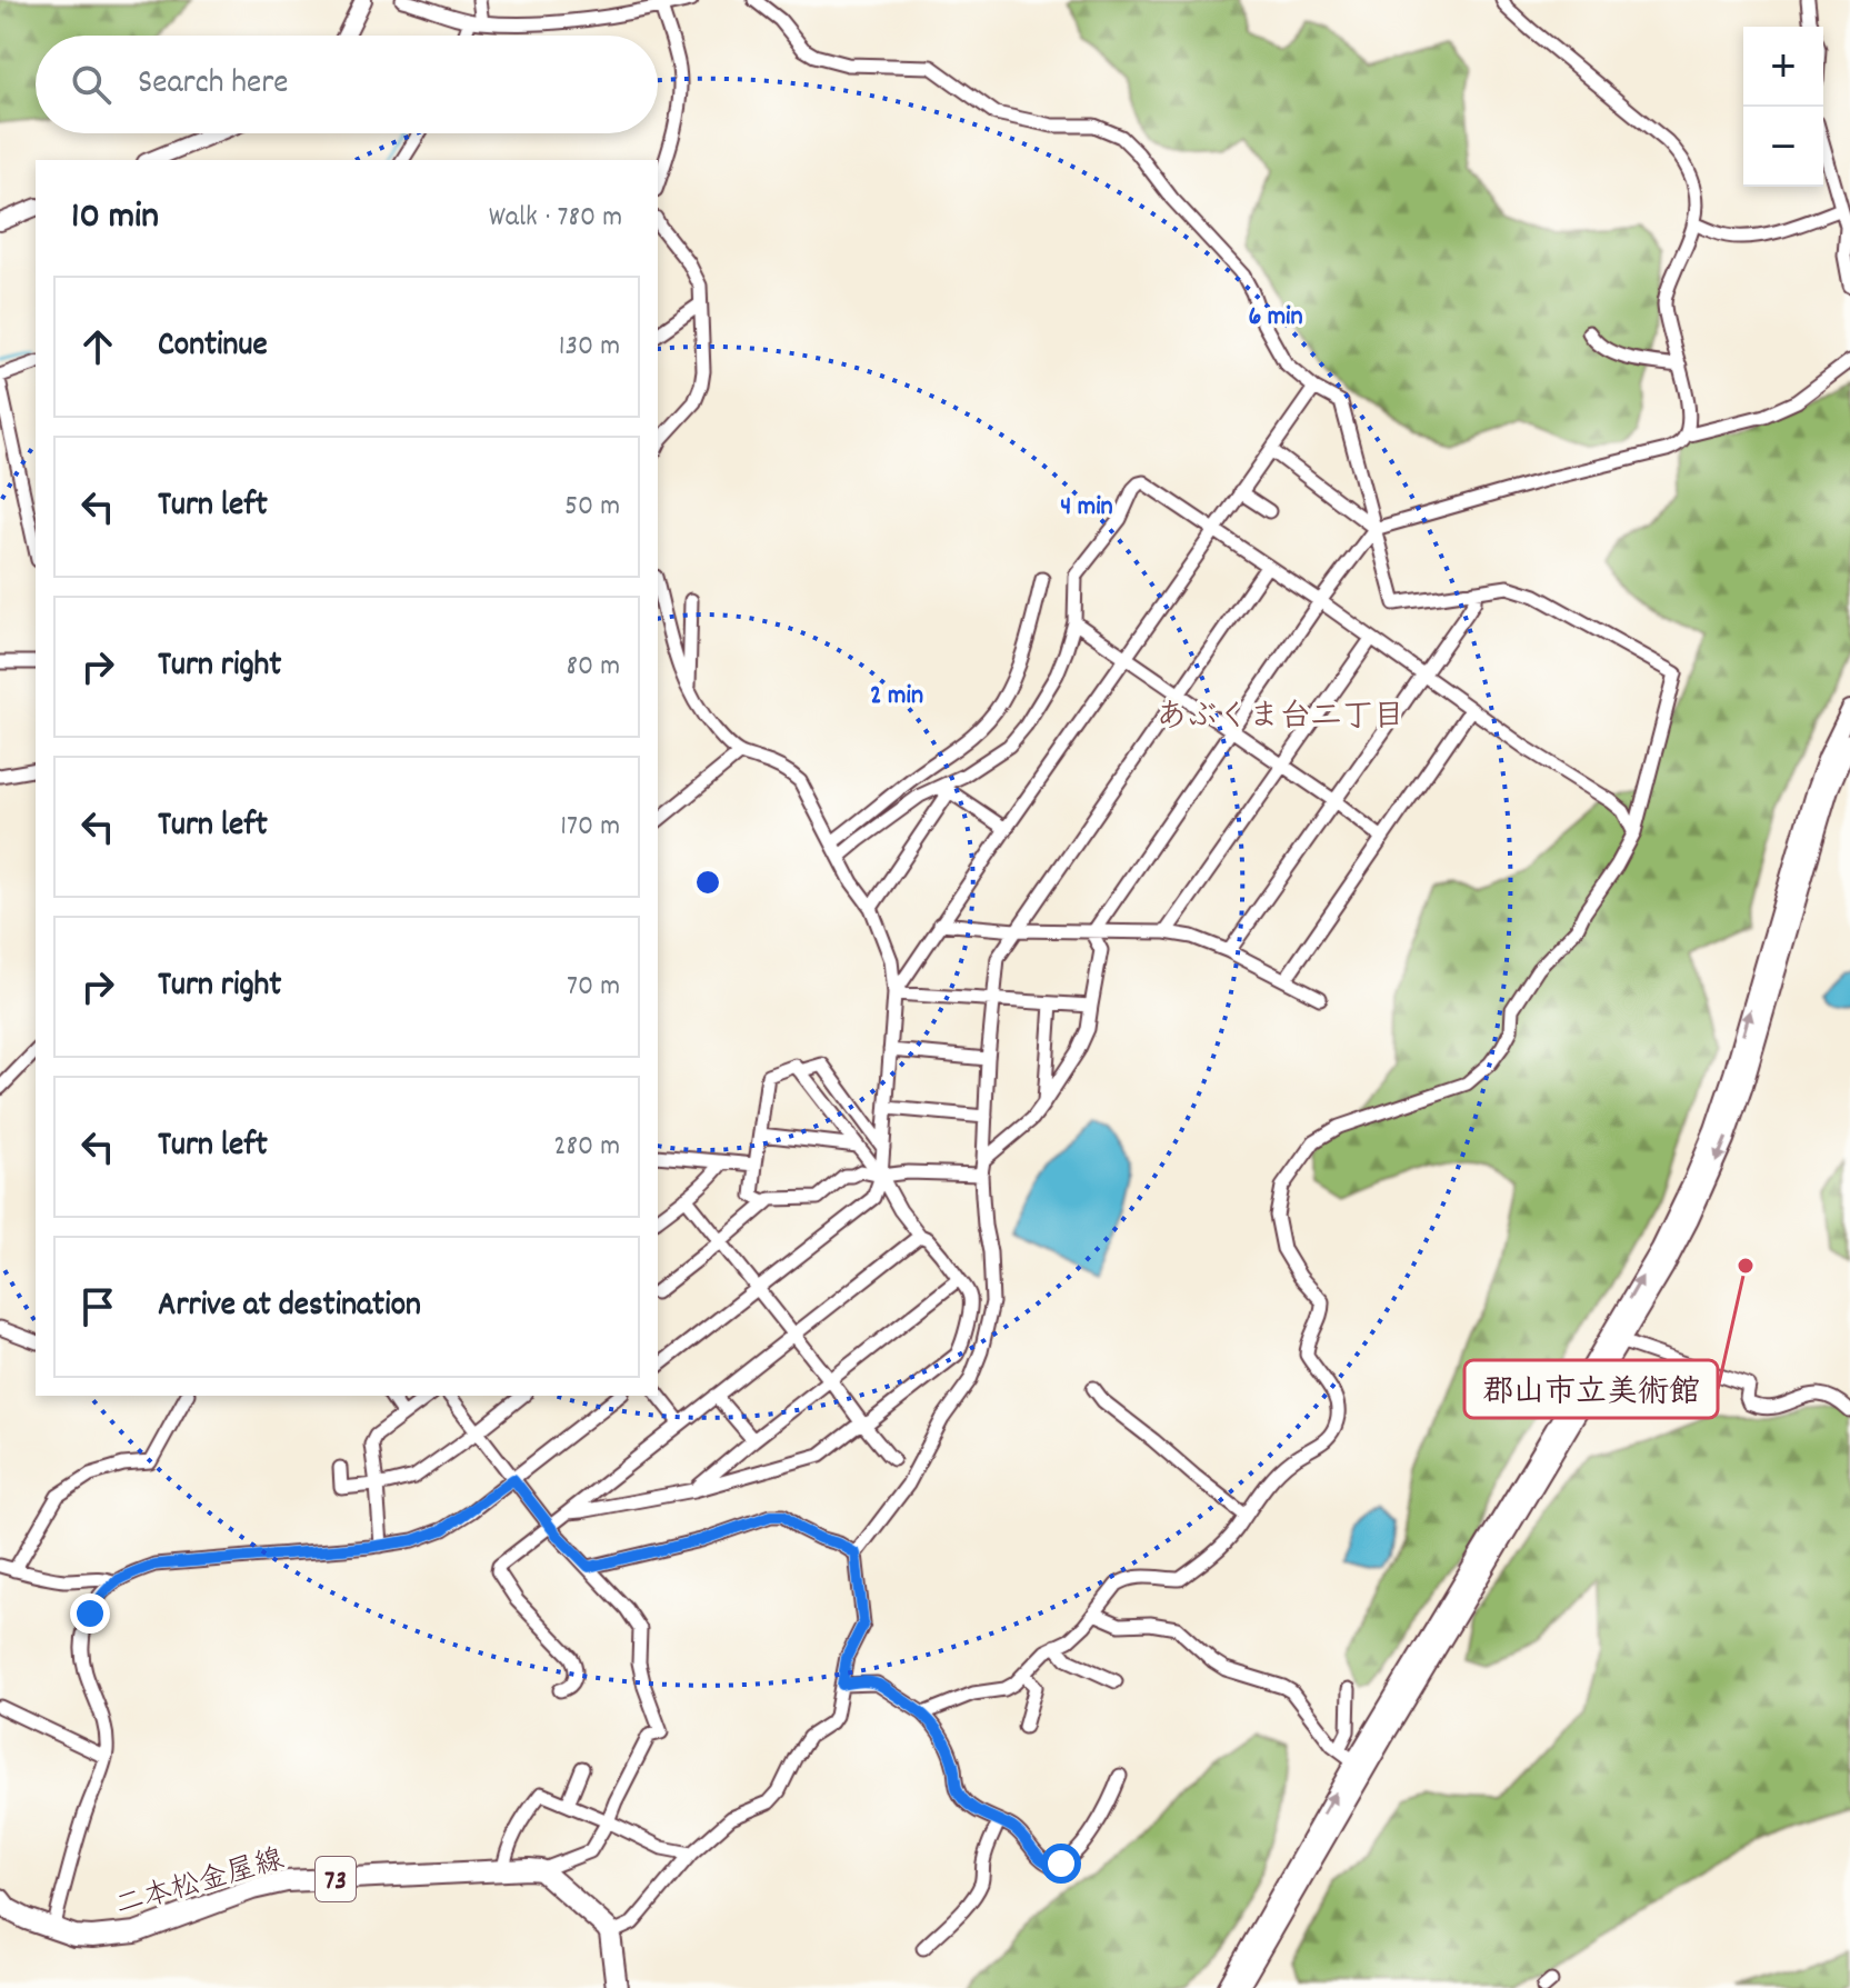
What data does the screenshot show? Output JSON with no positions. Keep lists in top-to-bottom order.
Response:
{
  "streets": {
    "main road": ["73", "二本松金屋線"]
  },
  "districts": ["あぶくま台二丁目"],
  "places": ["郡山市立美術館"],
  "page": {
    "map_buttons": ["+", "−"],
    "search": "Search here",
    "heading": ["10 min", "Walk · 780 m"],
    "list": [
      ["Continue", "130 m"],
      ["Turn left", "50 m"],
      ["Turn right", "80 m"],
      ["Turn left", "170 m"],
      ["Turn right", "70 m"],
      ["Turn left", "280 m"],
      "Arrive at destination"
    ]
  },
  "rings": ["6 min", "4 min", "2 min"]
}
